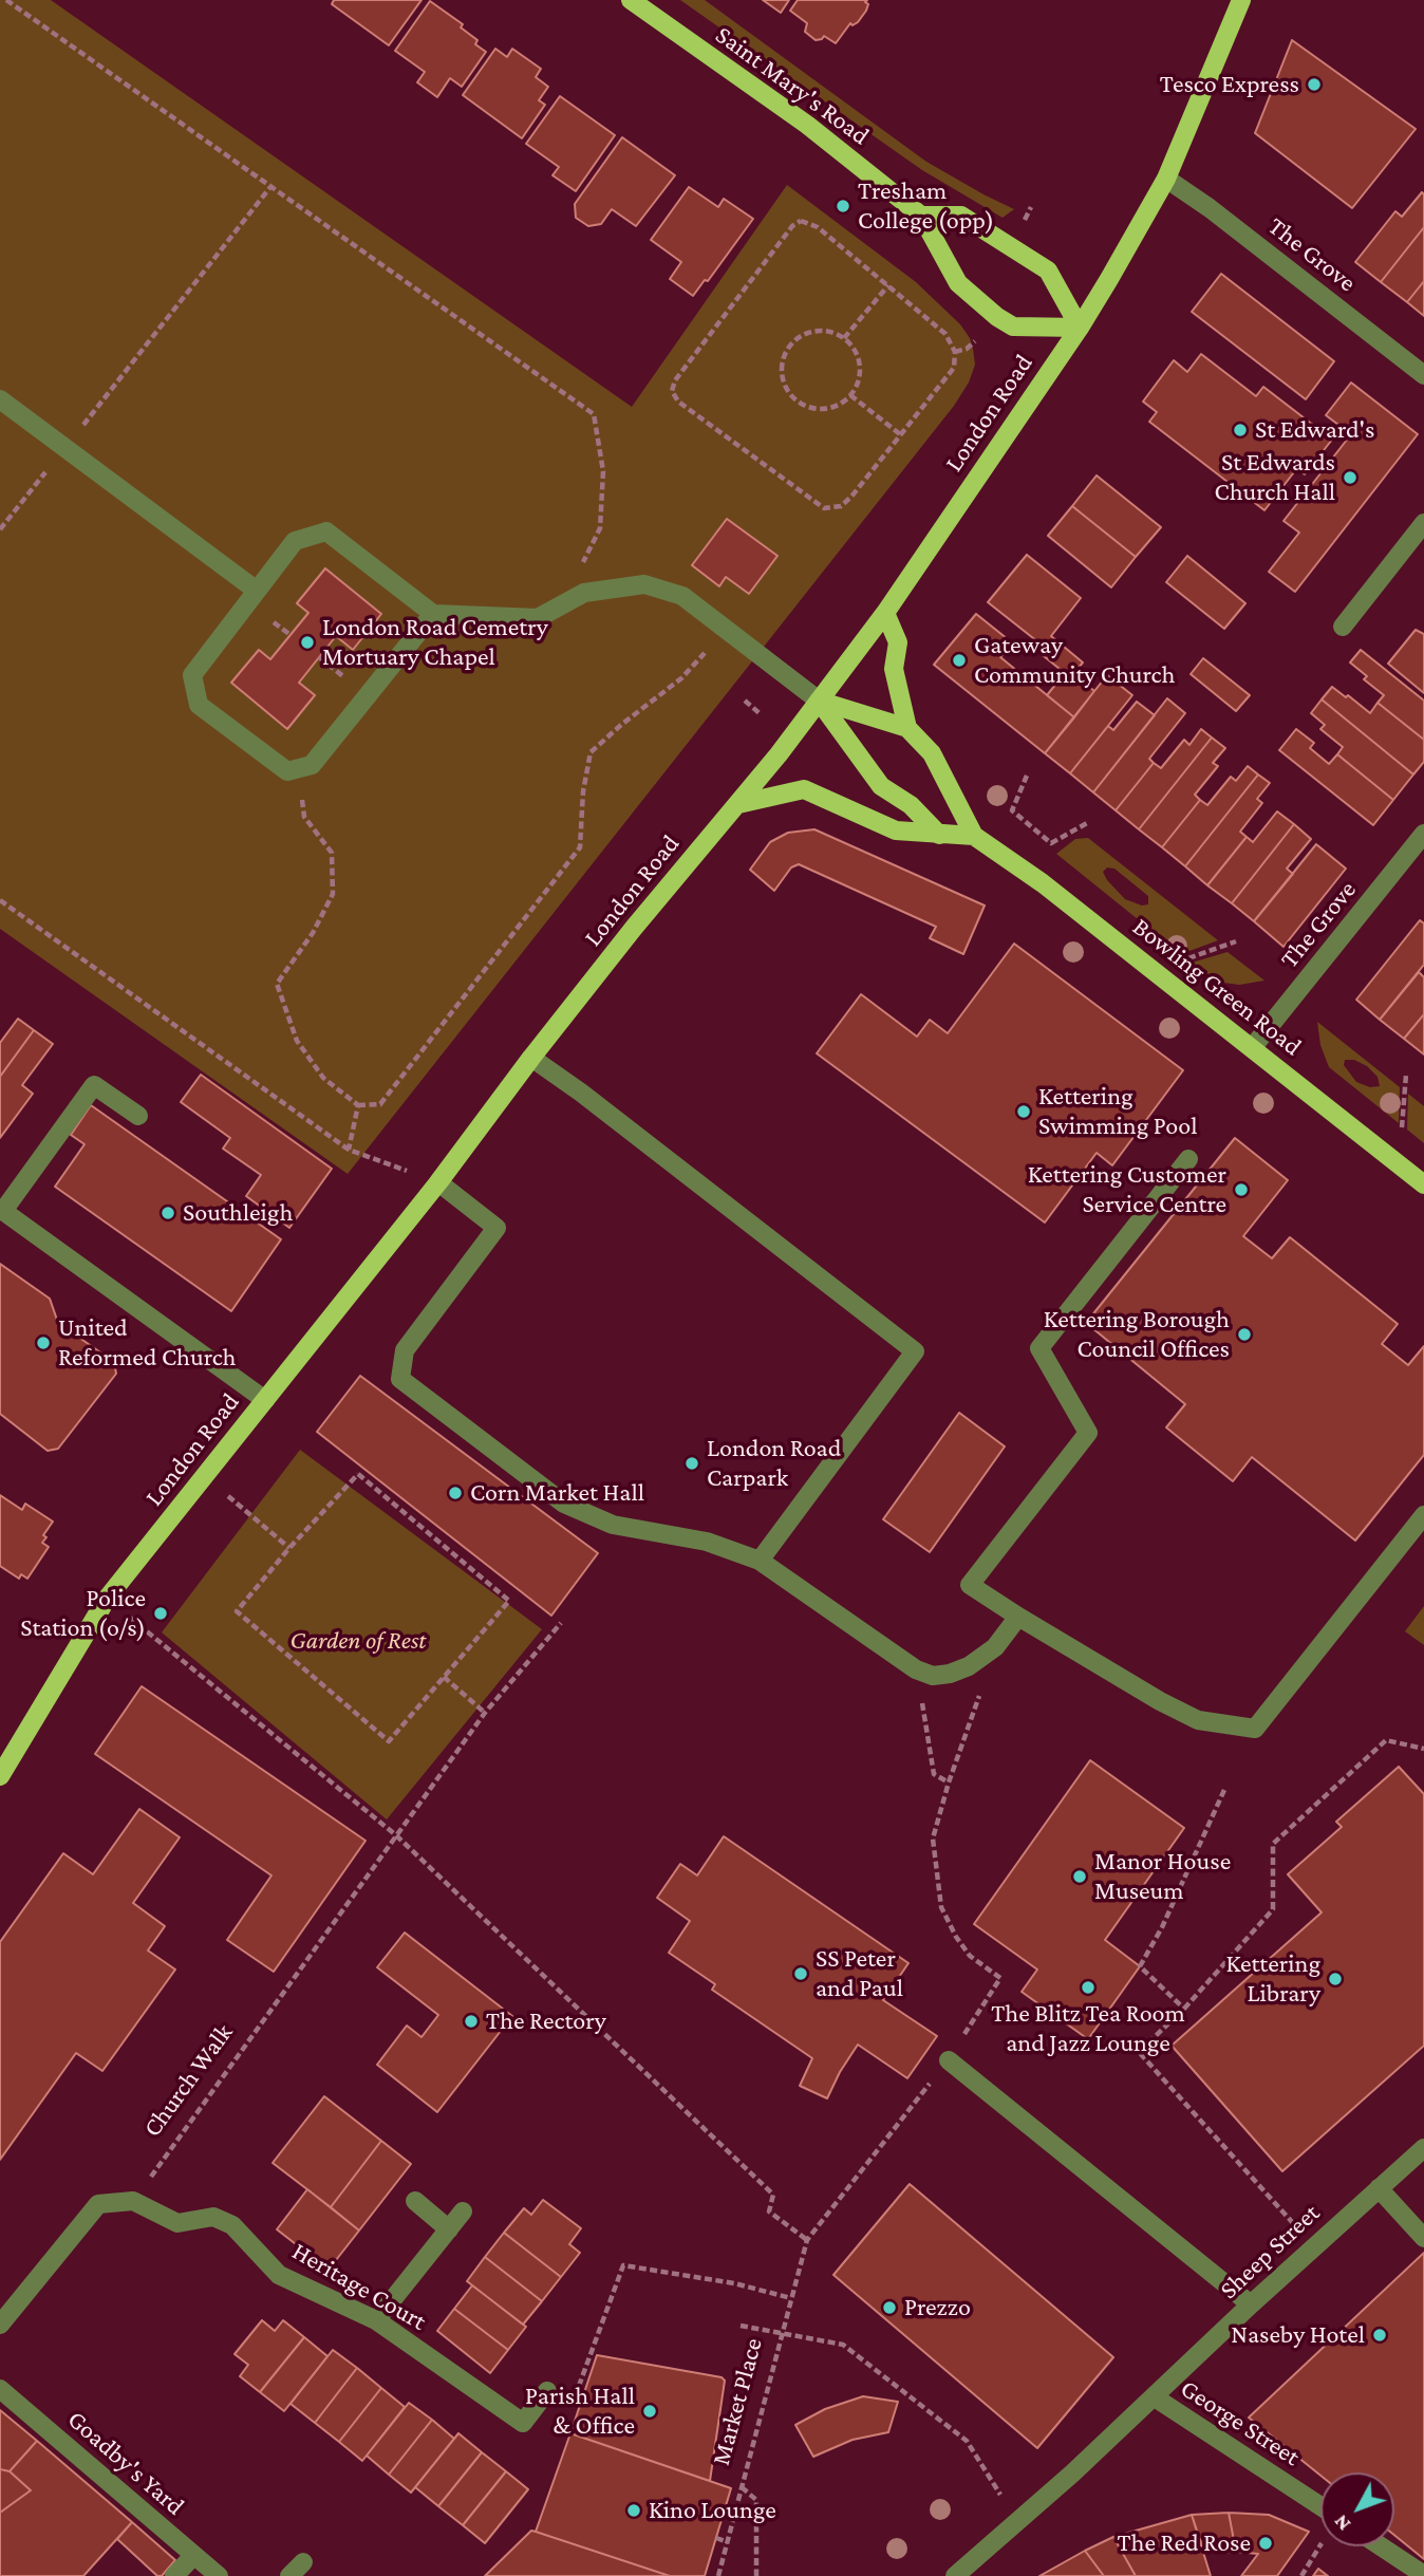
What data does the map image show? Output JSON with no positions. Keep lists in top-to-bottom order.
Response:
{
  "streets": {
    "main road": ["Saint Mary's Road", "London Road", "Bowling Green Road"],
    "street": [
      "The Grove",
      "Sheep Street",
      "Heritage Court",
      "George Street",
      "Goadby's Yard"
    ],
    "path": ["Church Walk", "Market Place"]
  },
  "crossings": [
    ["Saint Mary's Road", "London Road"],
    ["The Grove", "London Road"],
    ["The Grove", "Bowling Green Road"],
    ["London Road", "Bowling Green Road"],
    ["Church Walk", "Heritage Court"],
    ["Sheep Street", "George Street"]
  ],
  "parks": ["Garden of Rest"],
  "places": [
    "Tesco Express",
    "Tresham College (opp)",
    "St Edward's",
    "St Edwards Church Hall",
    "London Road Cemetry Mortuary Chapel",
    "Gateway Community Church",
    "Kettering Swimming Pool",
    "Kettering Customer Service Centre",
    "Southleigh",
    "Kettering Borough Council Offices",
    "United Reformed Church",
    "London Road Carpark",
    "Corn Market Hall",
    "Police Station (o/s)",
    "Manor House Museum",
    "SS Peter and Paul",
    "Kettering Library",
    "The Blitz Tea Room and Jazz Lounge",
    "The Rectory",
    "Prezzo",
    "Naseby Hotel",
    "Parish Hall & Office",
    "Kino Lounge",
    "The Red Rose"
  ],
  "north": "bottom left"
}
